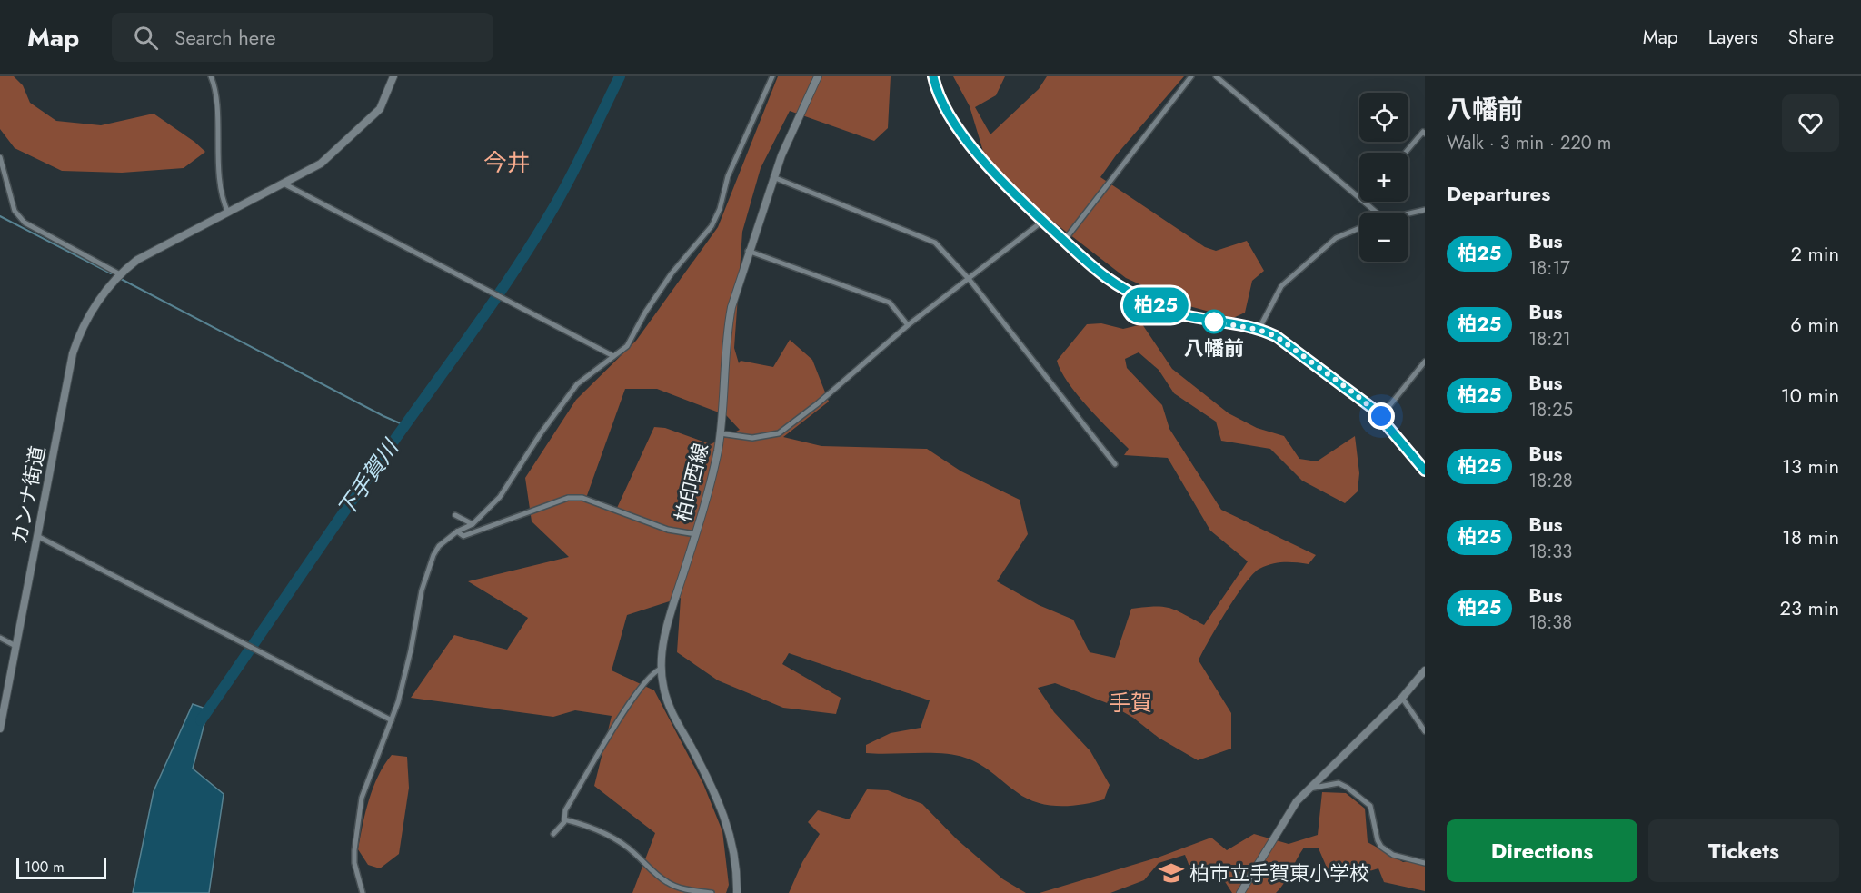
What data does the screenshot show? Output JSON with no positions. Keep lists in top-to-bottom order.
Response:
{
  "streets": {
    "street": ["柏印西線", "カンナ街道"]
  },
  "districts": ["今井", "手賀"],
  "water": ["下手賀川"],
  "places": {
    "other": ["八幡前"],
    "school or university": ["柏市立手賀東小学校"]
  },
  "lines": ["bus line 柏25"],
  "scale_bar": "100 m",
  "page": {
    "header": "Map",
    "search": "Search here",
    "nav": ["Map", "Layers", "Share"],
    "on_map": "柏25",
    "heading": [
      ["八幡前", "Walk · 3 min · 220 m"],
      "Departures"
    ],
    "map_buttons": ["+", "−"],
    "list": [
      {
        "mark": "柏25",
        "name": "Bus",
        "note": "18:17",
        "value": "2 min"
      },
      {
        "mark": "柏25",
        "name": "Bus",
        "note": "18:21",
        "value": "6 min"
      },
      {
        "mark": "柏25",
        "name": "Bus",
        "note": "18:25",
        "value": "10 min"
      },
      {
        "mark": "柏25",
        "name": "Bus",
        "note": "18:28",
        "value": "13 min"
      },
      {
        "mark": "柏25",
        "name": "Bus",
        "note": "18:33",
        "value": "18 min"
      },
      {
        "mark": "柏25",
        "name": "Bus",
        "note": "18:38",
        "value": "23 min"
      }
    ],
    "buttons": ["Directions", "Tickets"],
    "scale": "100 m"
  }
}
